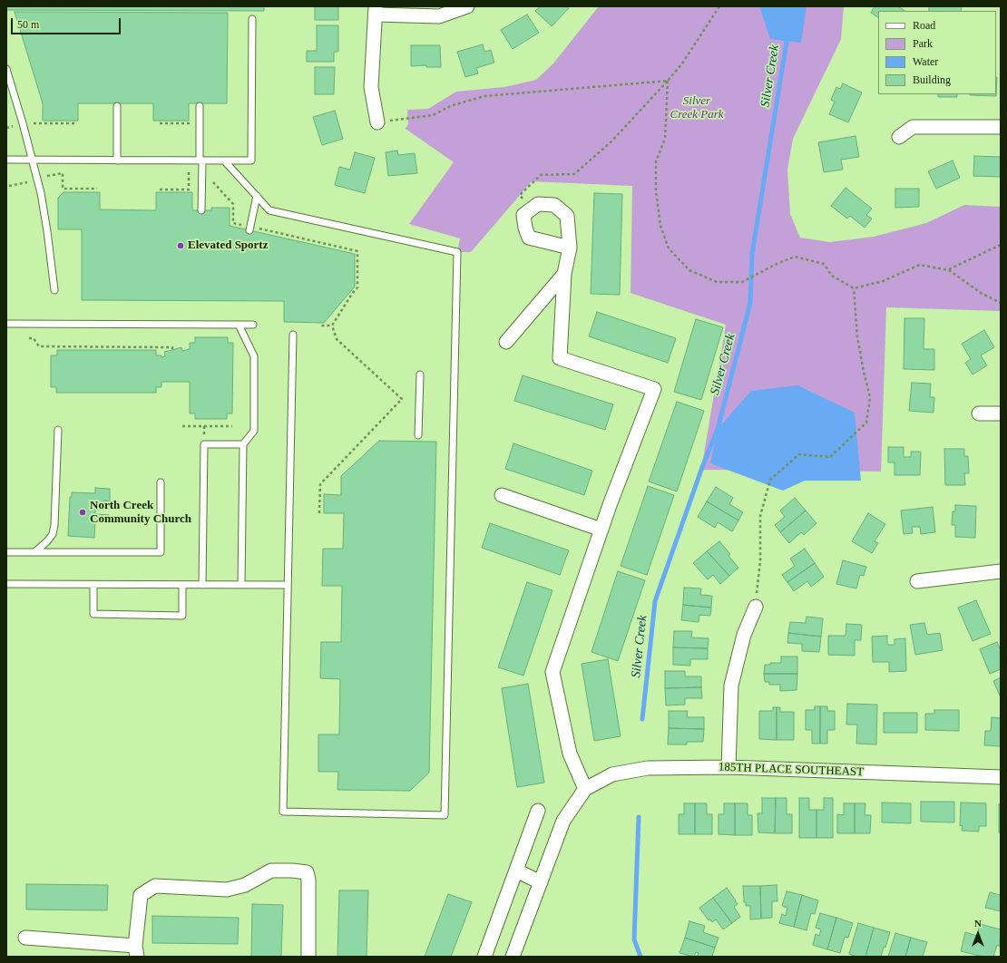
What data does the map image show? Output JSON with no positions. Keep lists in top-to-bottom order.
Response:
{
  "streets": {
    "street": ["185TH PLACE SOUTHEAST"]
  },
  "water": ["Silver Creek"],
  "parks": ["Silver Creek Park"],
  "places": ["Elevated Sportz", "North Creek Community Church"],
  "legend": [
    "Road",
    "Park",
    "Water",
    "Building"
  ],
  "scale_bar": "50 m",
  "north": "top"
}
